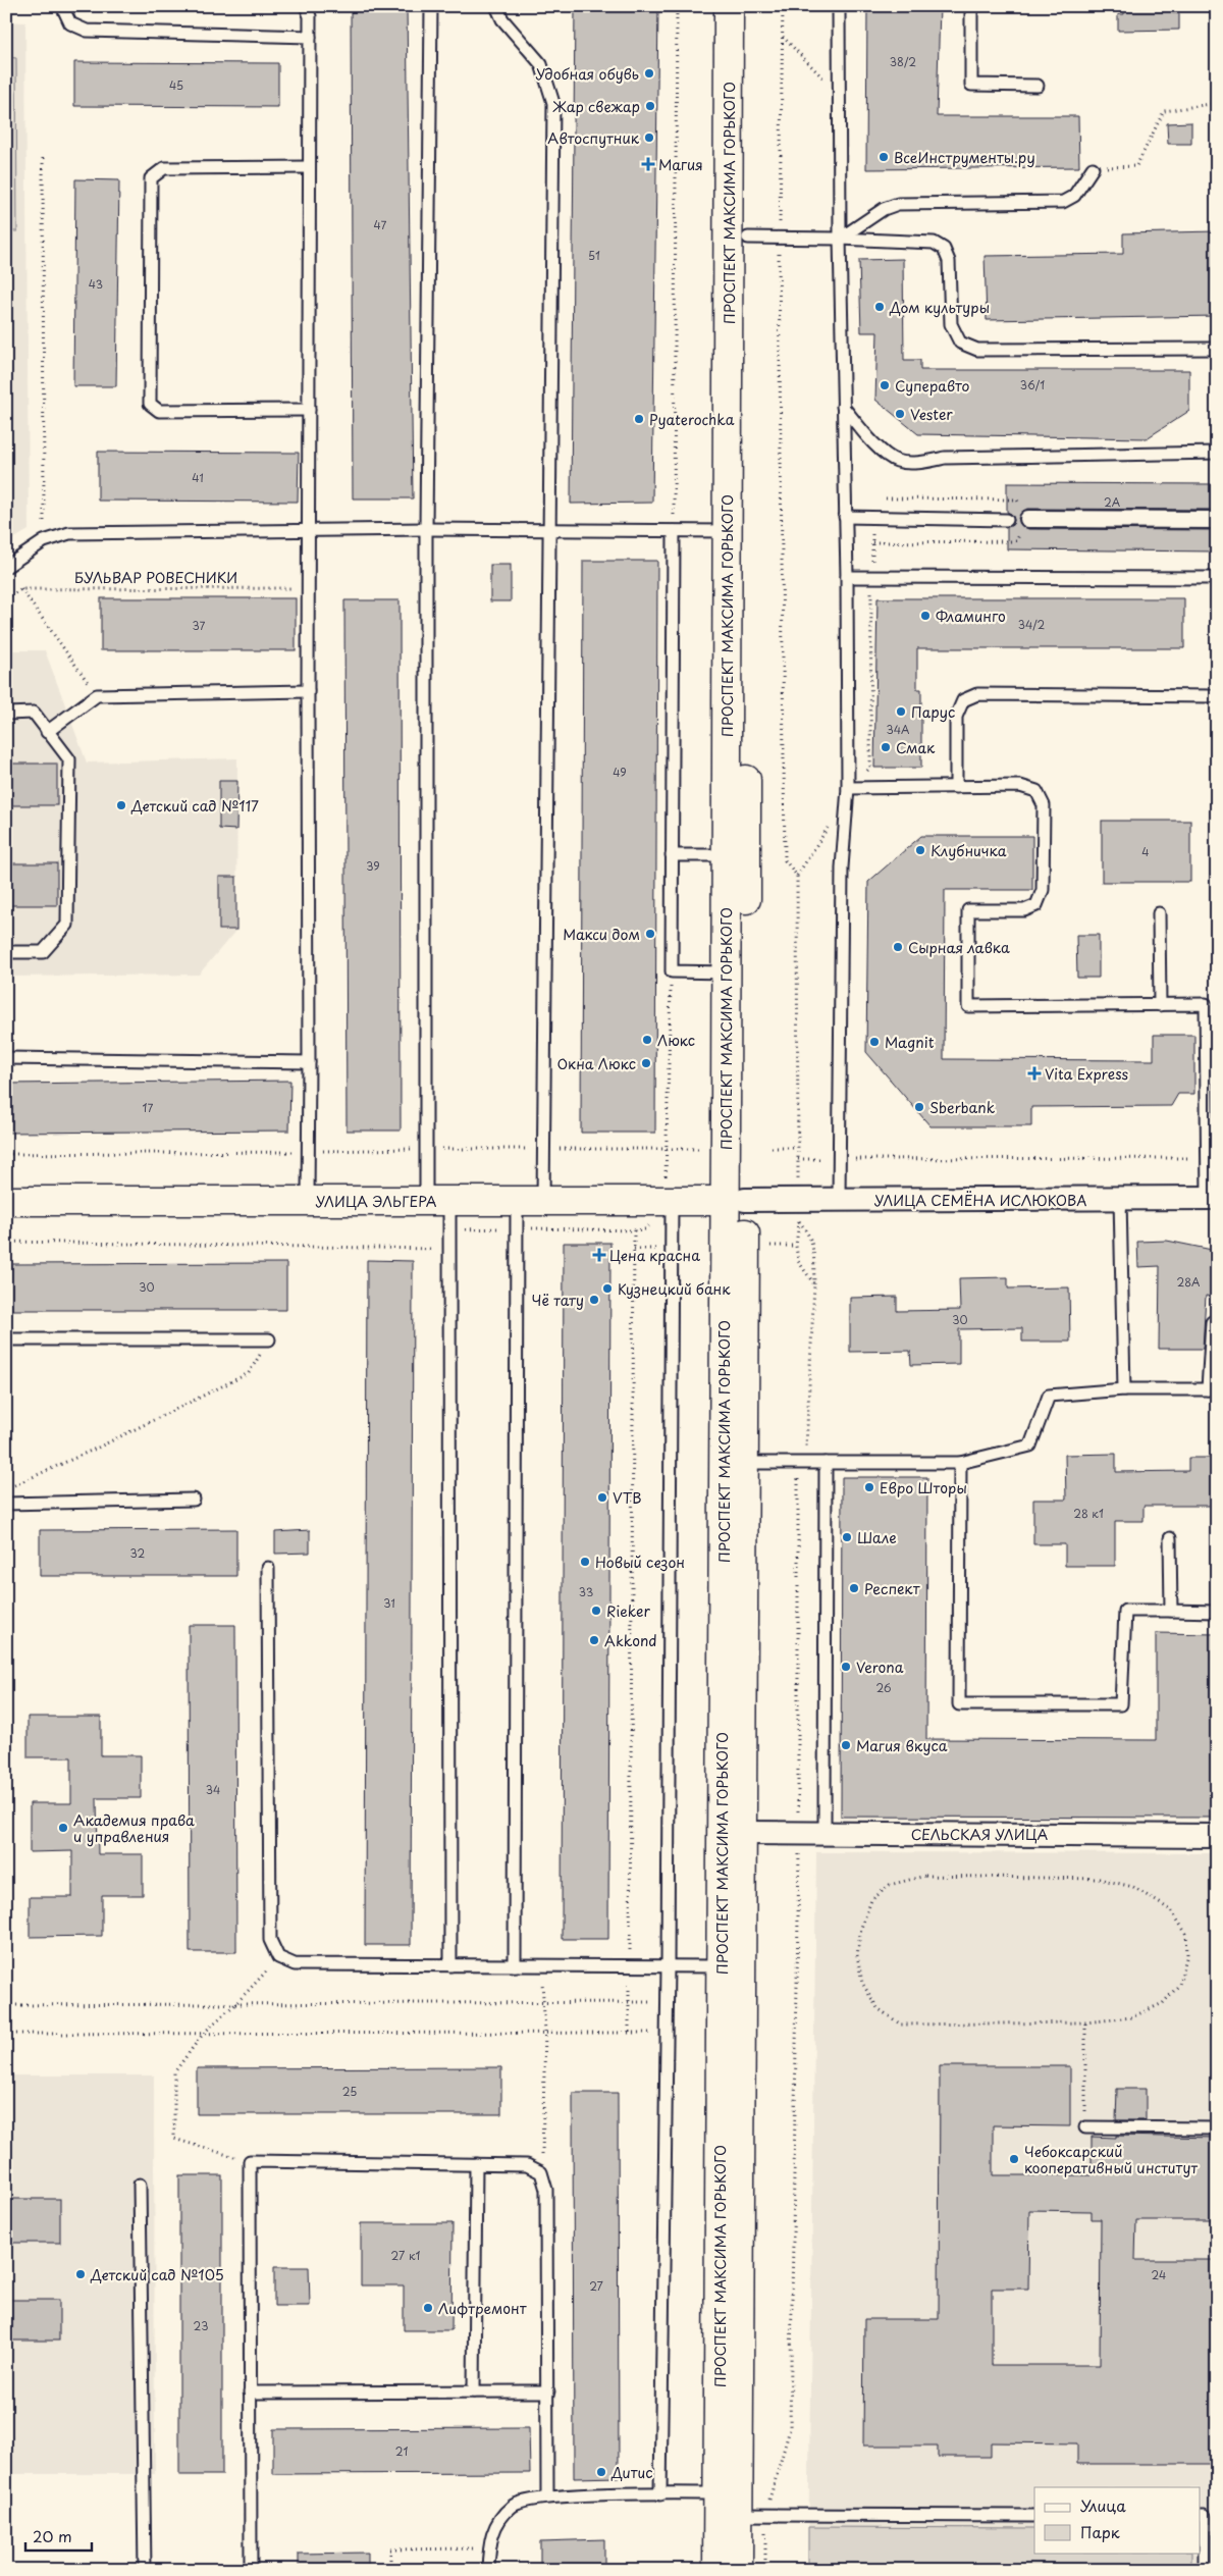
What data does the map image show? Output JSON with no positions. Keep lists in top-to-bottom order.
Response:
{
  "streets": {
    "main road": ["ПРОСПЕКТ МАКСИМА ГОРЬКОГО", "УЛИЦА ЭЛЬГЕРА"],
    "street": ["УЛИЦА СЕМЁНА ИСЛЮКОВА", "СЕЛЬСКАЯ УЛИЦА"],
    "path": ["БУЛЬВАР РОВЕСНИКИ"]
  },
  "crossings": [
    ["ПРОСПЕКТ МАКСИМА ГОРЬКОГО", "УЛИЦА СЕМЁНА ИСЛЮКОВА"],
    ["ПРОСПЕКТ МАКСИМА ГОРЬКОГО", "УЛИЦА ЭЛЬГЕРА"],
    ["ПРОСПЕКТ МАКСИМА ГОРЬКОГО", "СЕЛЬСКАЯ УЛИЦА"],
    ["УЛИЦА СЕМЁНА ИСЛЮКОВА", "УЛИЦА ЭЛЬГЕРА"]
  ],
  "places": {
    "other": [
      "Удобная обувь",
      "Жар свежар",
      "Автоспутник",
      "ВсеИнструменты.ру",
      "Дом культуры",
      "Суперавто",
      "Vester",
      "Pyaterochka",
      "Фламинго",
      "Парус",
      "Смак",
      "Детский сад №117",
      "Клубничка",
      "Макси дом",
      "Сырная лавка",
      "Люкс",
      "Magnit",
      "Окна Люкс",
      "Sberbank",
      "Кузнецкий банк",
      "Чё тату",
      "Евро Шторы",
      "VTB",
      "Шале",
      "Новый сезон",
      "Респект",
      "Rieker",
      "Akkond",
      "Verona",
      "Магия вкуса",
      "Академия права и управления",
      "Чебоксарский кооперативный институт",
      "Детский сад №105",
      "Лифтремонт",
      "Дитис"
    ],
    "health": ["Магия", "Vita Express", "Цена красна"]
  },
  "house_numbers": [
    "38/2",
    "45",
    "47",
    "51",
    "43",
    "36/1",
    "41",
    "2А",
    "34/2",
    "37",
    "34А",
    "49",
    "4",
    "39",
    "17",
    "28А",
    "30",
    "30",
    "28 к1",
    "32",
    "33",
    "31",
    "26",
    "34",
    "25",
    "27 к1",
    "24",
    "27",
    "23",
    "21"
  ],
  "legend": ["Улица", "Парк"],
  "scale_bar": "20 m"
}
